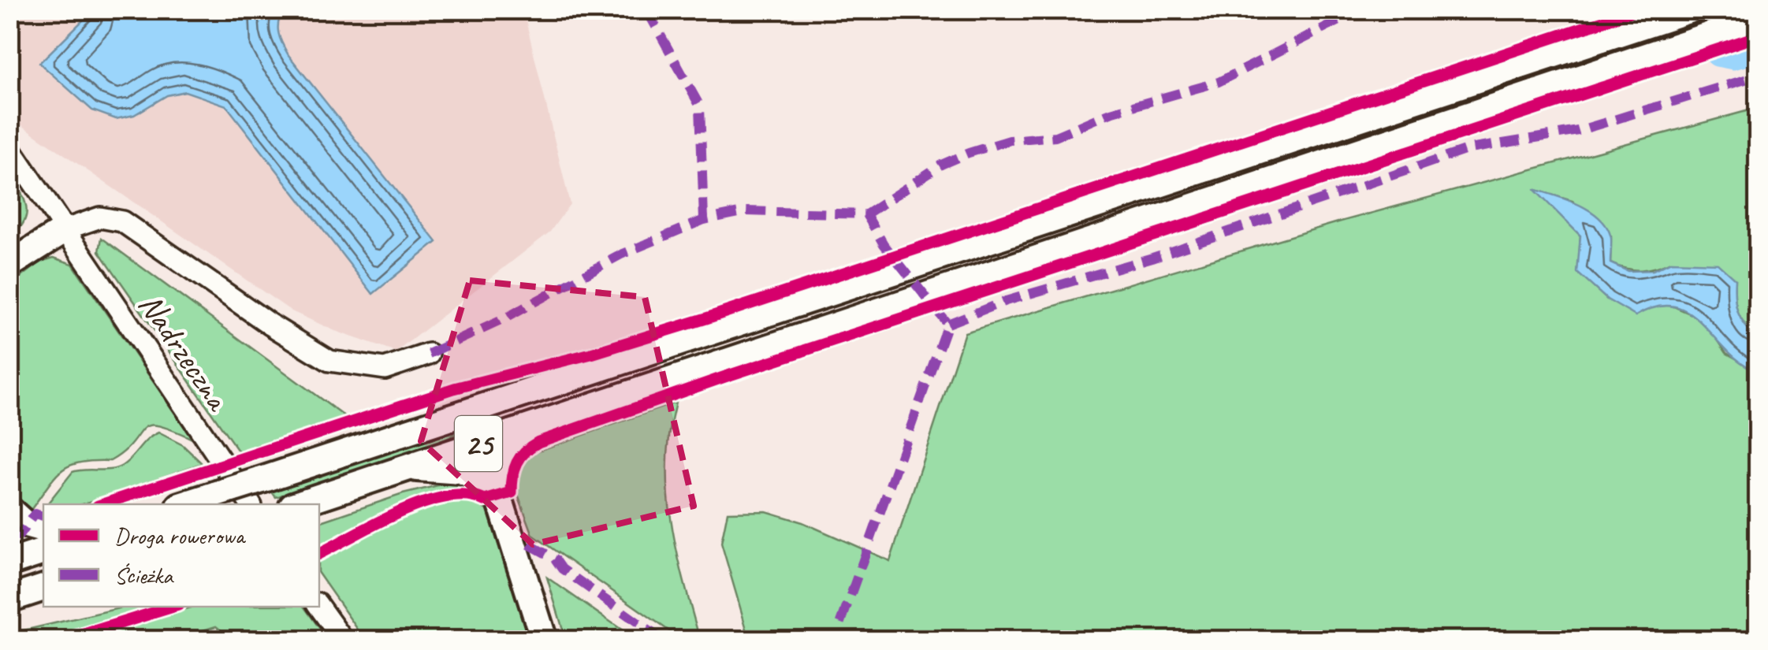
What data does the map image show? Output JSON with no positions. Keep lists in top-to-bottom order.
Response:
{
  "streets": {
    "main road": ["25"],
    "street": ["Nadrzeczna"]
  },
  "legend": ["Droga rowerowa", "Ścieżka"]
}
